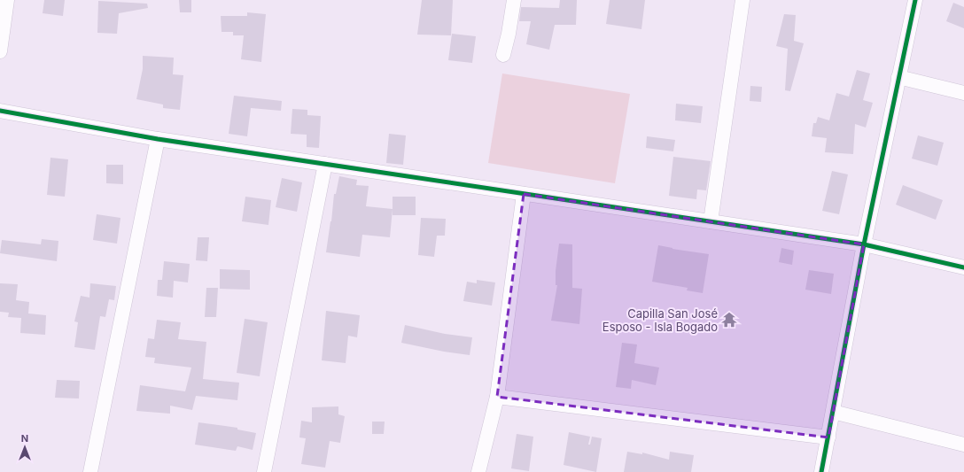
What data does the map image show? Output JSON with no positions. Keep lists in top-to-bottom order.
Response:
{
  "places": {
    "temple": ["Capilla San José Esposo - Isla Bogado"]
  },
  "north": "top"
}
